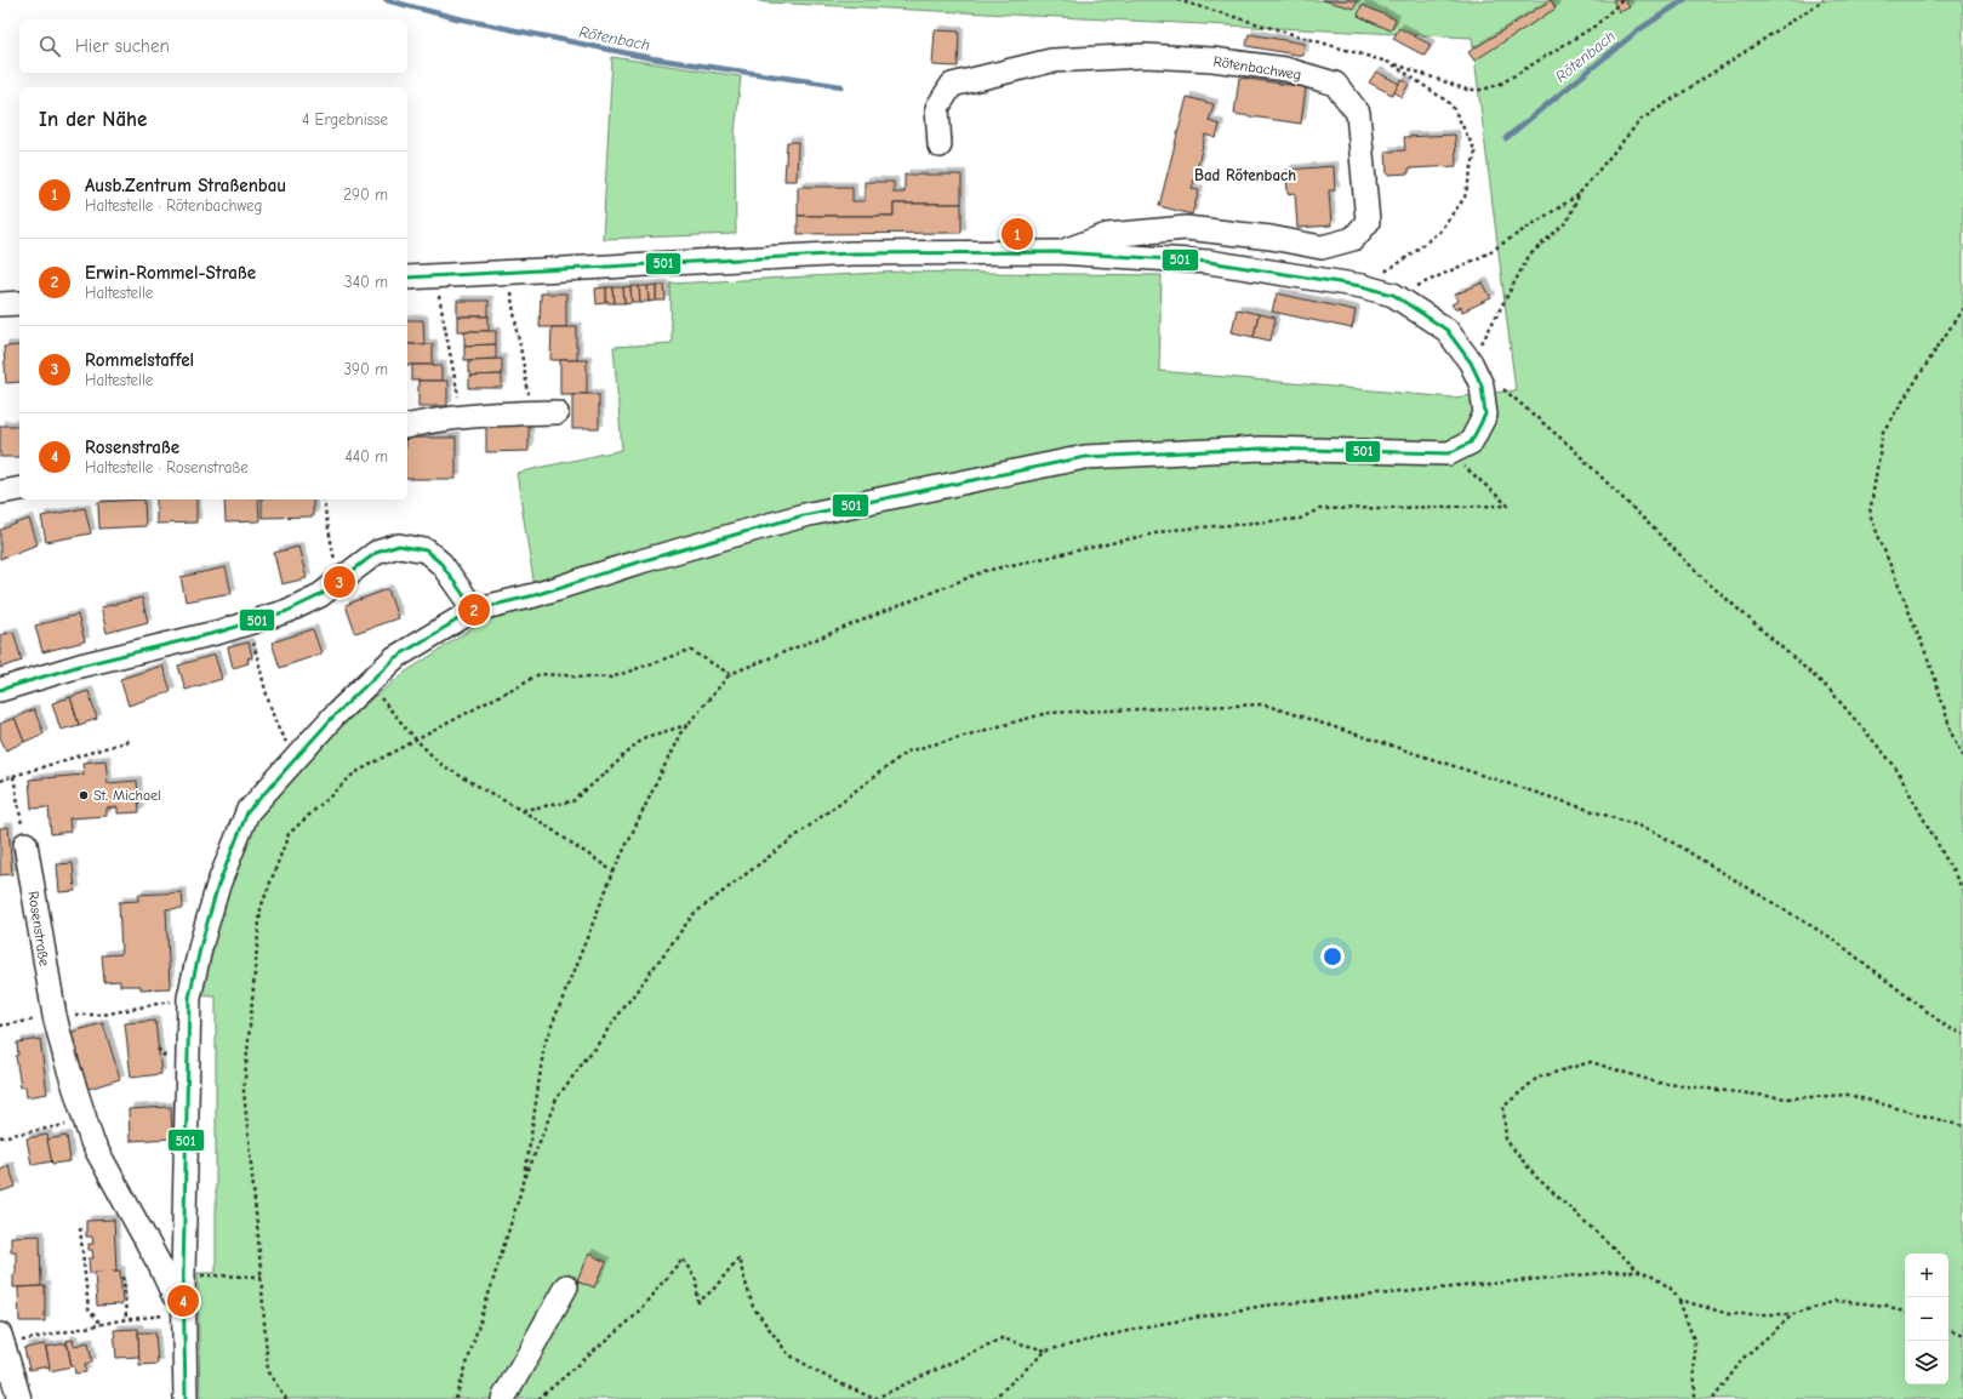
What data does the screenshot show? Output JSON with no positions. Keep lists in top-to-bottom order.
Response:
{
  "streets": {
    "street": ["Rötenbachweg", "Rosenstraße"]
  },
  "districts": ["Bad Rötenbach"],
  "water": ["Rötenbach"],
  "places": ["St. Michael"],
  "lines": ["transit line 501"],
  "page": {
    "search": "Hier suchen",
    "heading": ["In der Nähe", "4 Ergebnisse"],
    "list": [
      {
        "mark": "1",
        "name": "Ausb.Zentrum Straßenbau",
        "note": "Haltestelle · Rötenbachweg",
        "value": "290 m"
      },
      {
        "mark": "2",
        "name": "Erwin-Rommel-Straße",
        "note": "Haltestelle",
        "value": "340 m"
      },
      {
        "mark": "3",
        "name": "Rommelstaffel",
        "note": "Haltestelle",
        "value": "390 m"
      },
      {
        "mark": "4",
        "name": "Rosenstraße",
        "note": "Haltestelle · Rosenstraße",
        "value": "440 m"
      }
    ],
    "pins": [
      "1",
      "3",
      "2",
      "4"
    ],
    "map_buttons": ["+", "−"]
  }
}
